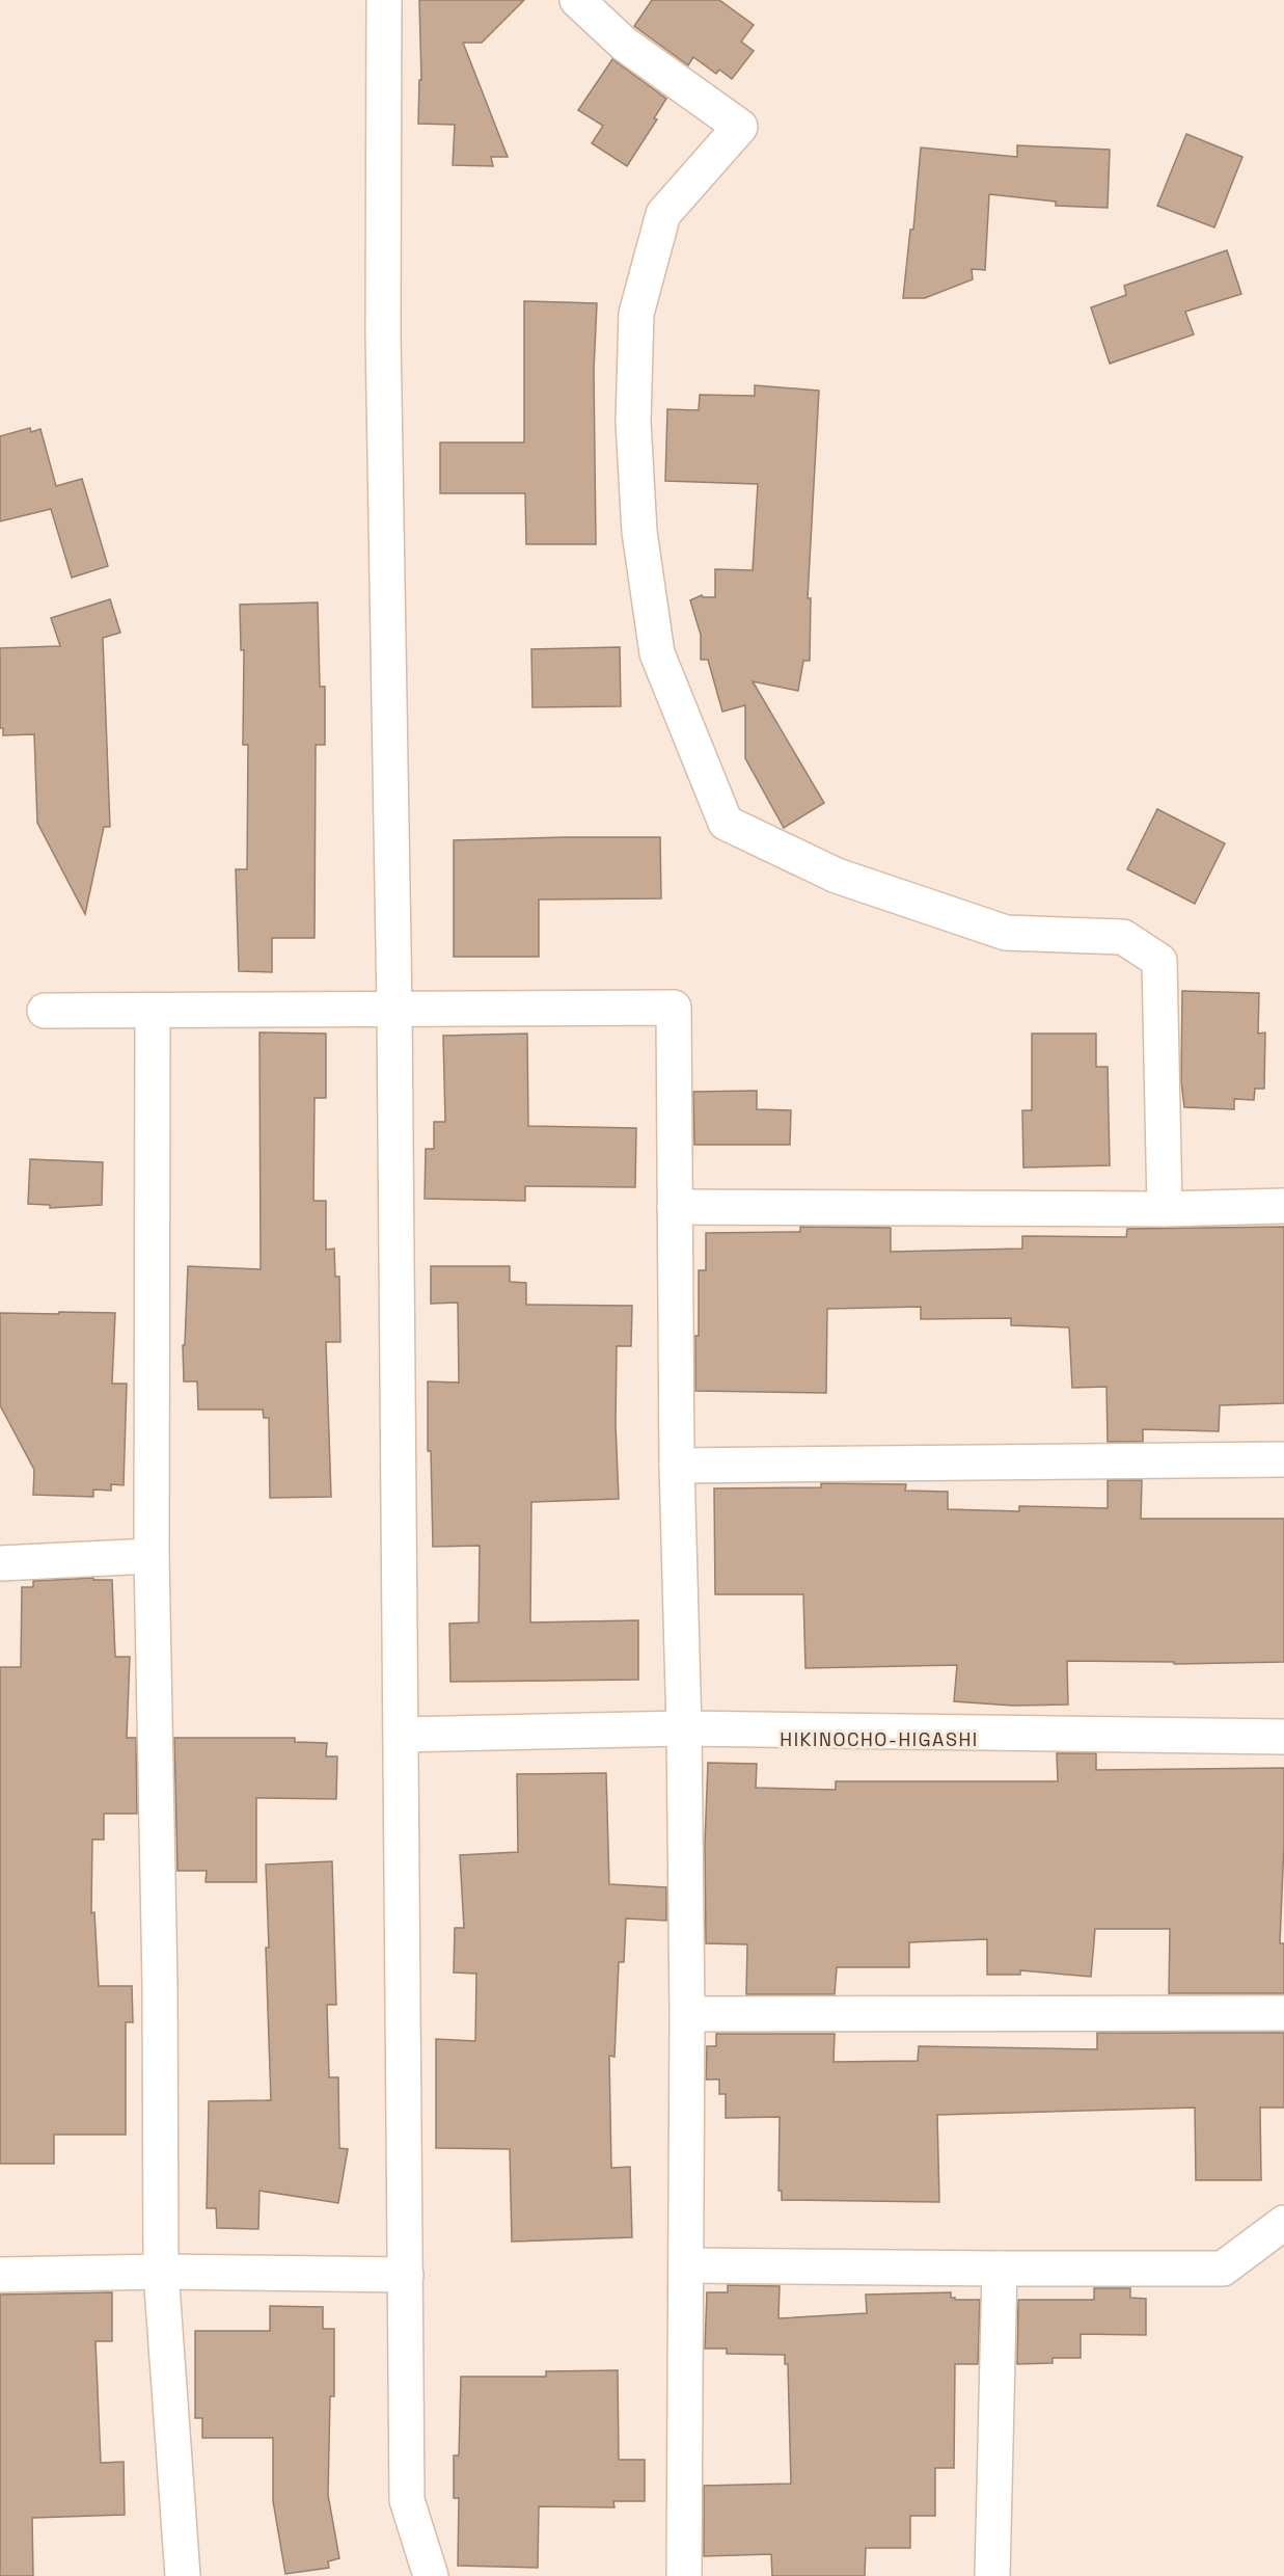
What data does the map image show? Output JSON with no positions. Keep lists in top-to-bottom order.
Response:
{
  "districts": ["HIKINOCHO-HIGASHI"]
}
